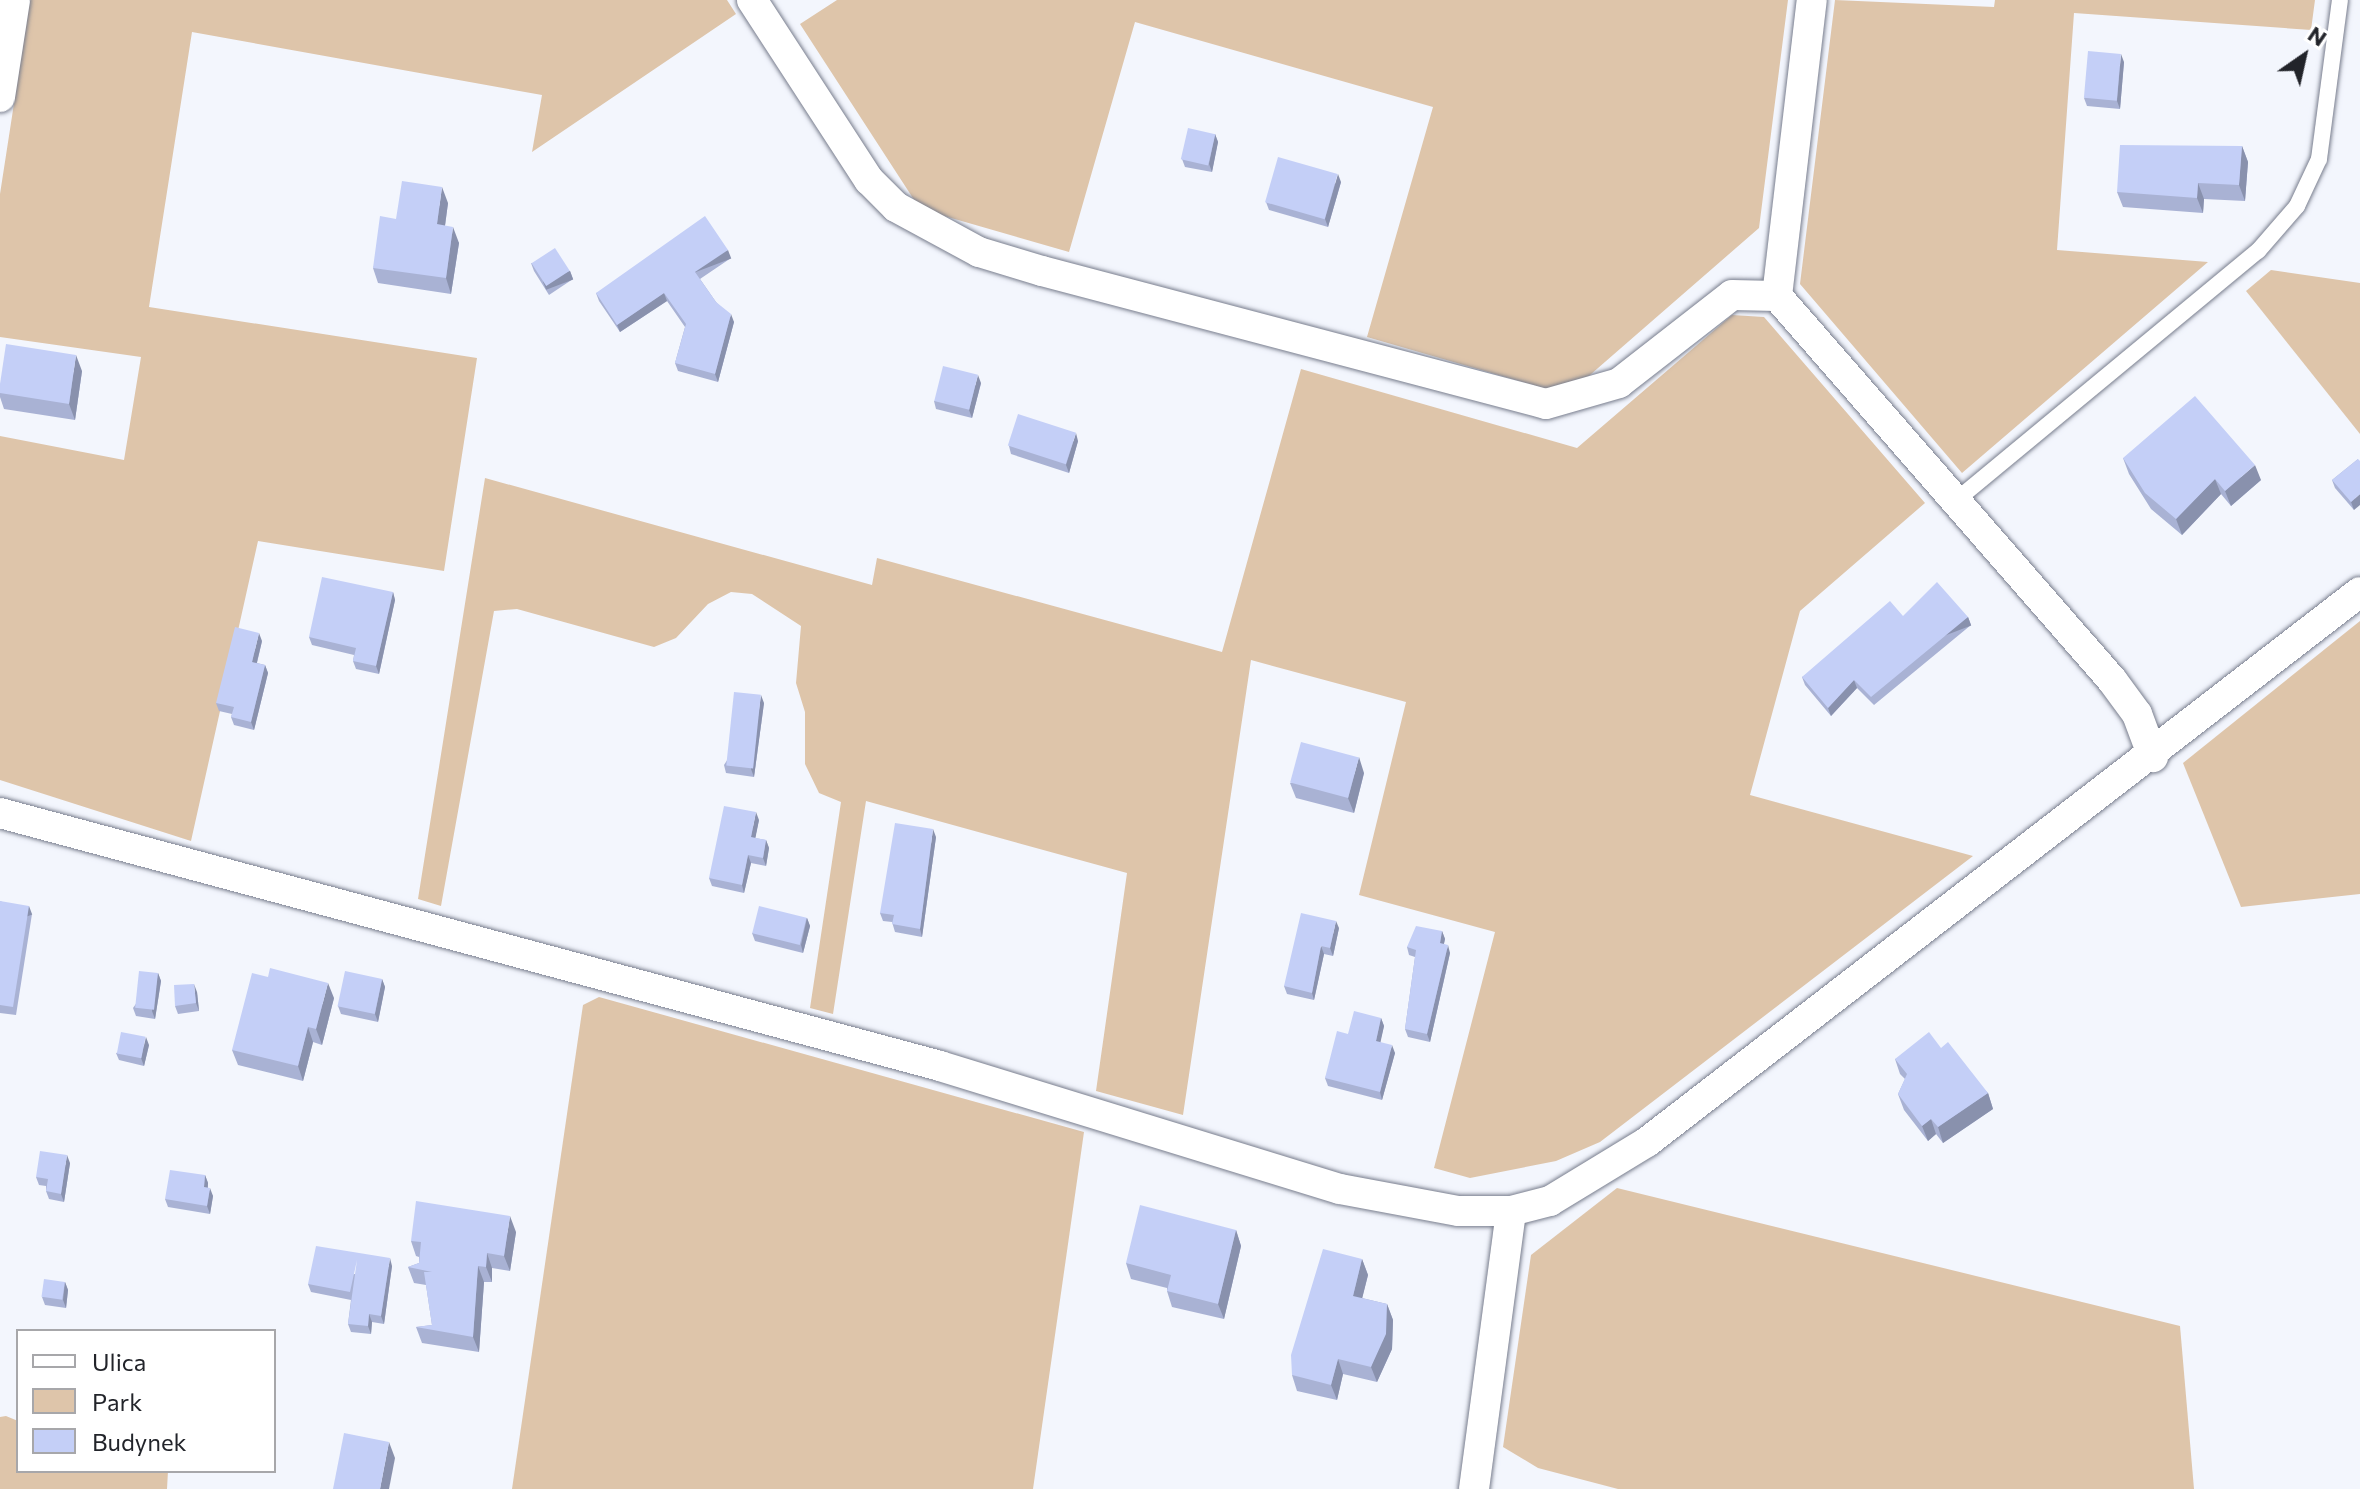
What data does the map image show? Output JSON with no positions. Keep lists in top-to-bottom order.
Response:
{
  "legend": ["Ulica", "Park", "Budynek"],
  "north": "top right"
}
